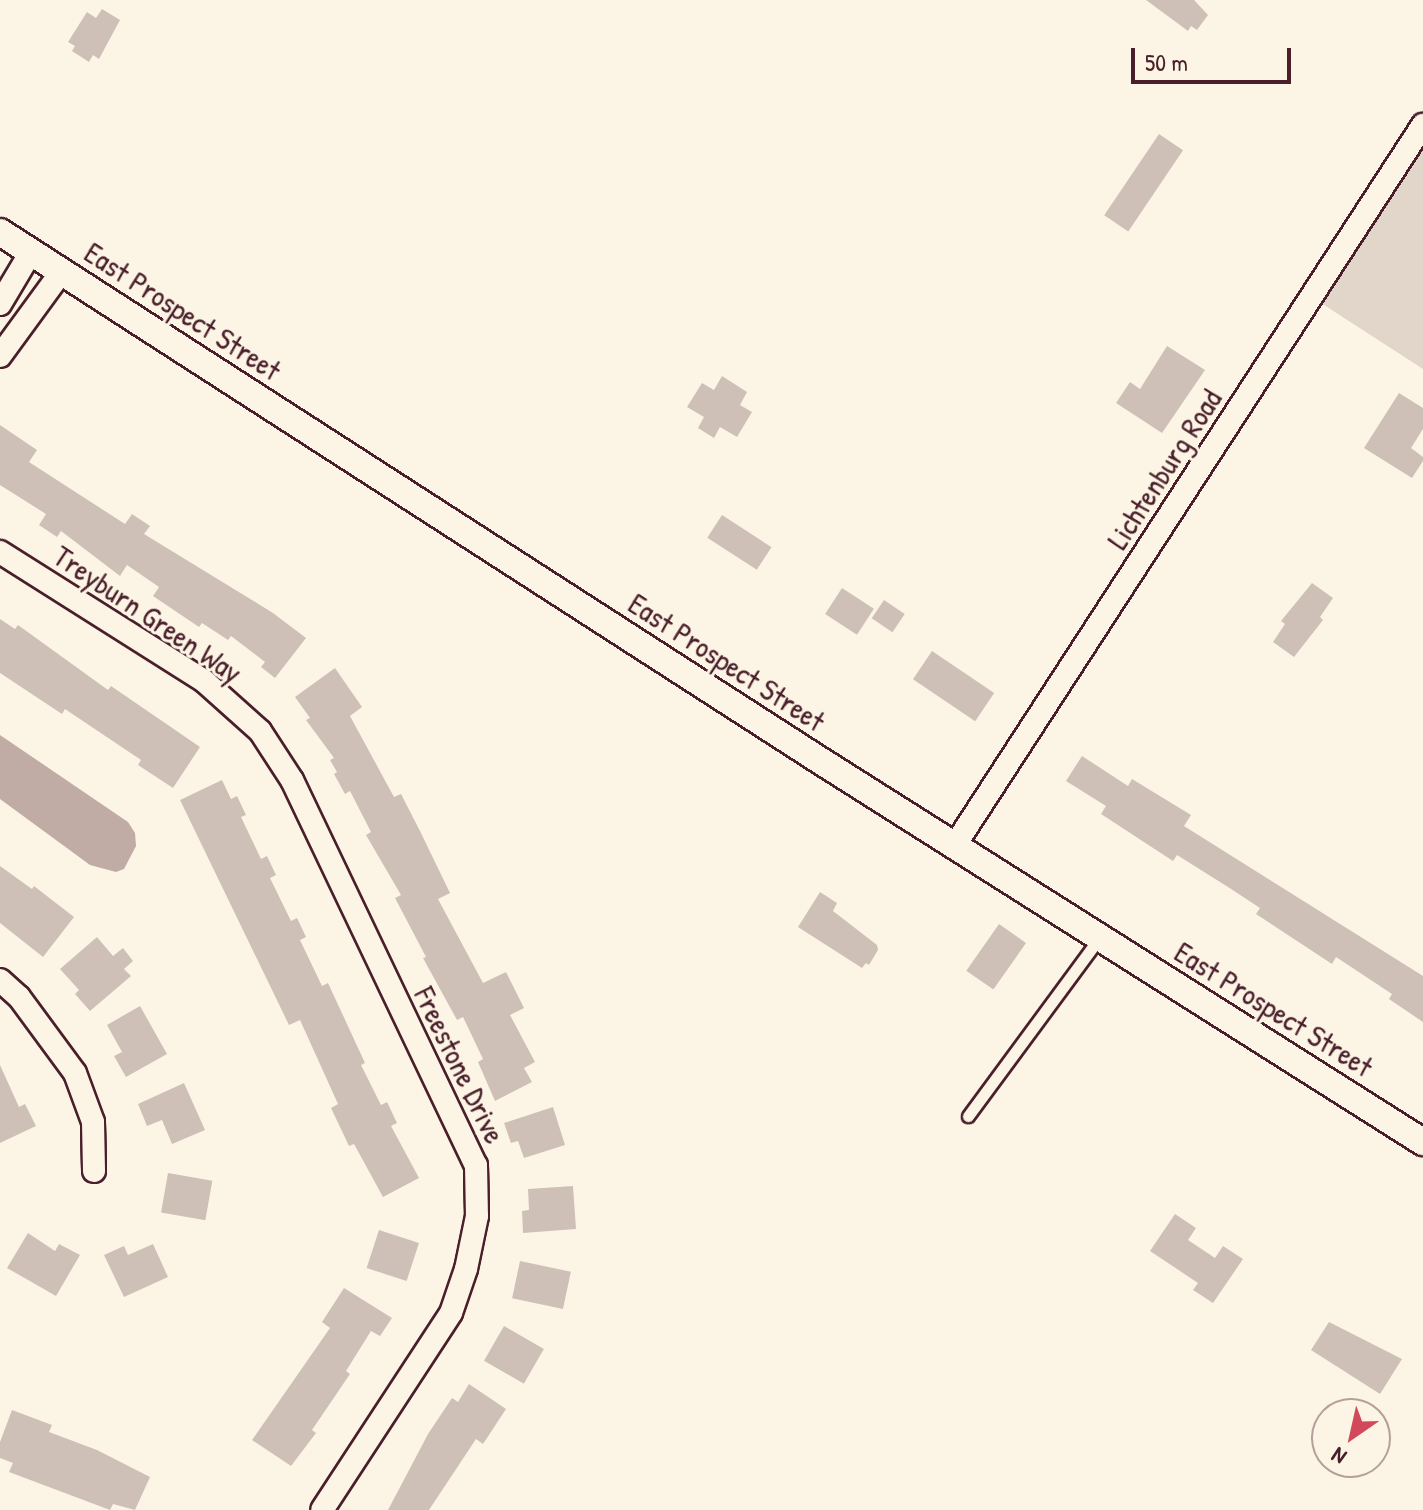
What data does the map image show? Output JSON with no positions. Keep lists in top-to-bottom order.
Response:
{
  "streets": {
    "street": [
      "East Prospect Street",
      "Lichtenburg Road",
      "Treyburn Green Way",
      "Freestone Drive"
    ]
  },
  "crossings": [
    ["East Prospect Street", "Lichtenburg Road"],
    ["Treyburn Green Way", "Freestone Drive"]
  ],
  "scale_bar": "50 m",
  "north": "bottom left"
}
